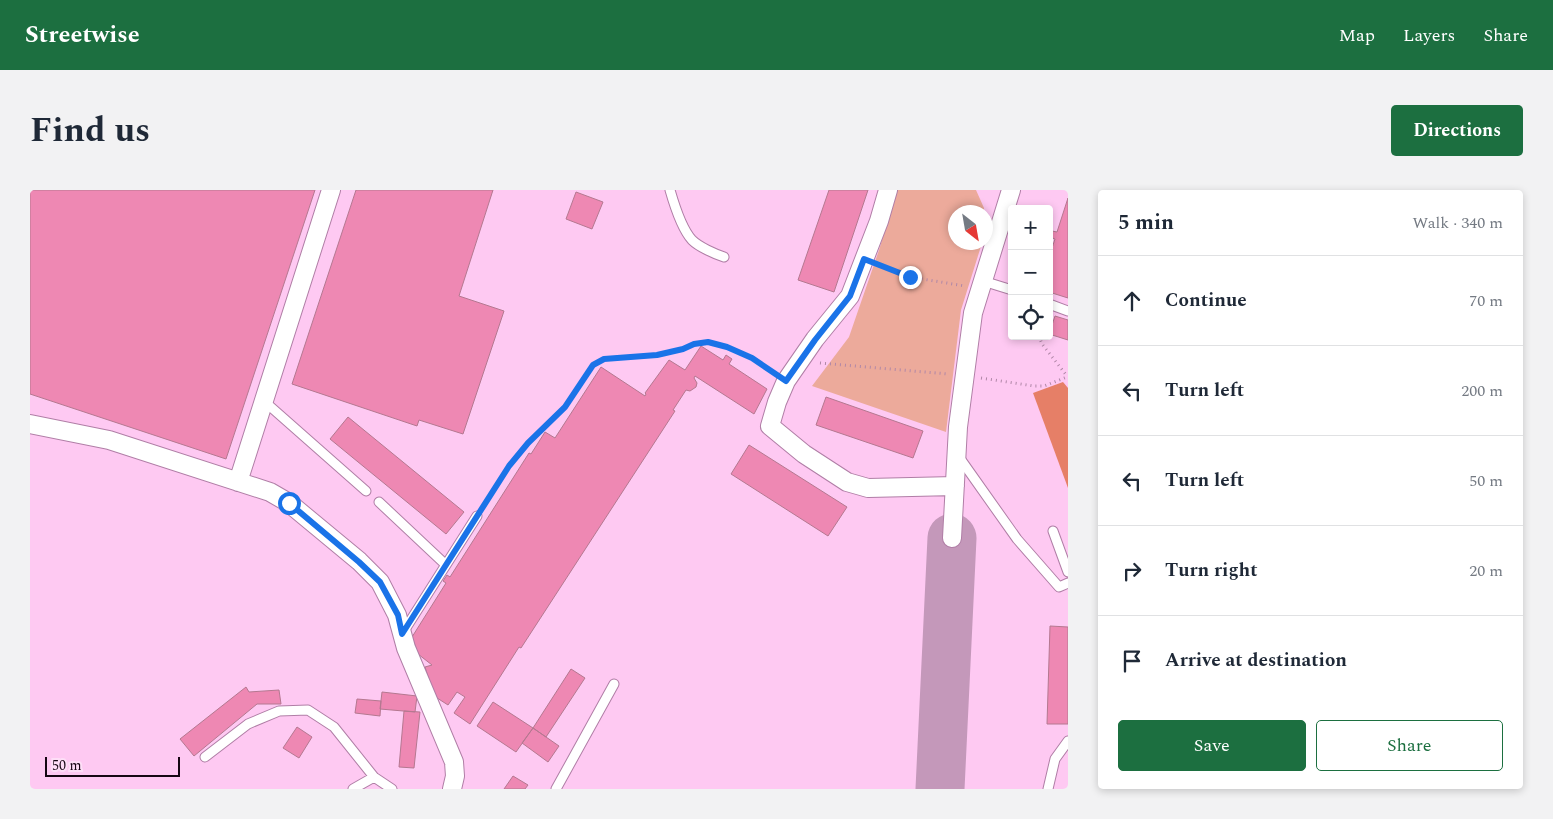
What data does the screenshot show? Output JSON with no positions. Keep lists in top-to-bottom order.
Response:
{
  "scale_bar": "50 m",
  "north": "bottom right",
  "page": {
    "header": "Streetwise",
    "nav": ["Map", "Layers", "Share"],
    "title": "Find us",
    "buttons": [
      "Directions",
      ["Save", "Share"]
    ],
    "heading": ["5 min", "Walk · 340 m"],
    "map_buttons": ["+", "−"],
    "list": [
      ["Continue", "70 m"],
      ["Turn left", "200 m"],
      ["Turn left", "50 m"],
      ["Turn right", "20 m"],
      "Arrive at destination"
    ],
    "scale": "50 m"
  }
}
